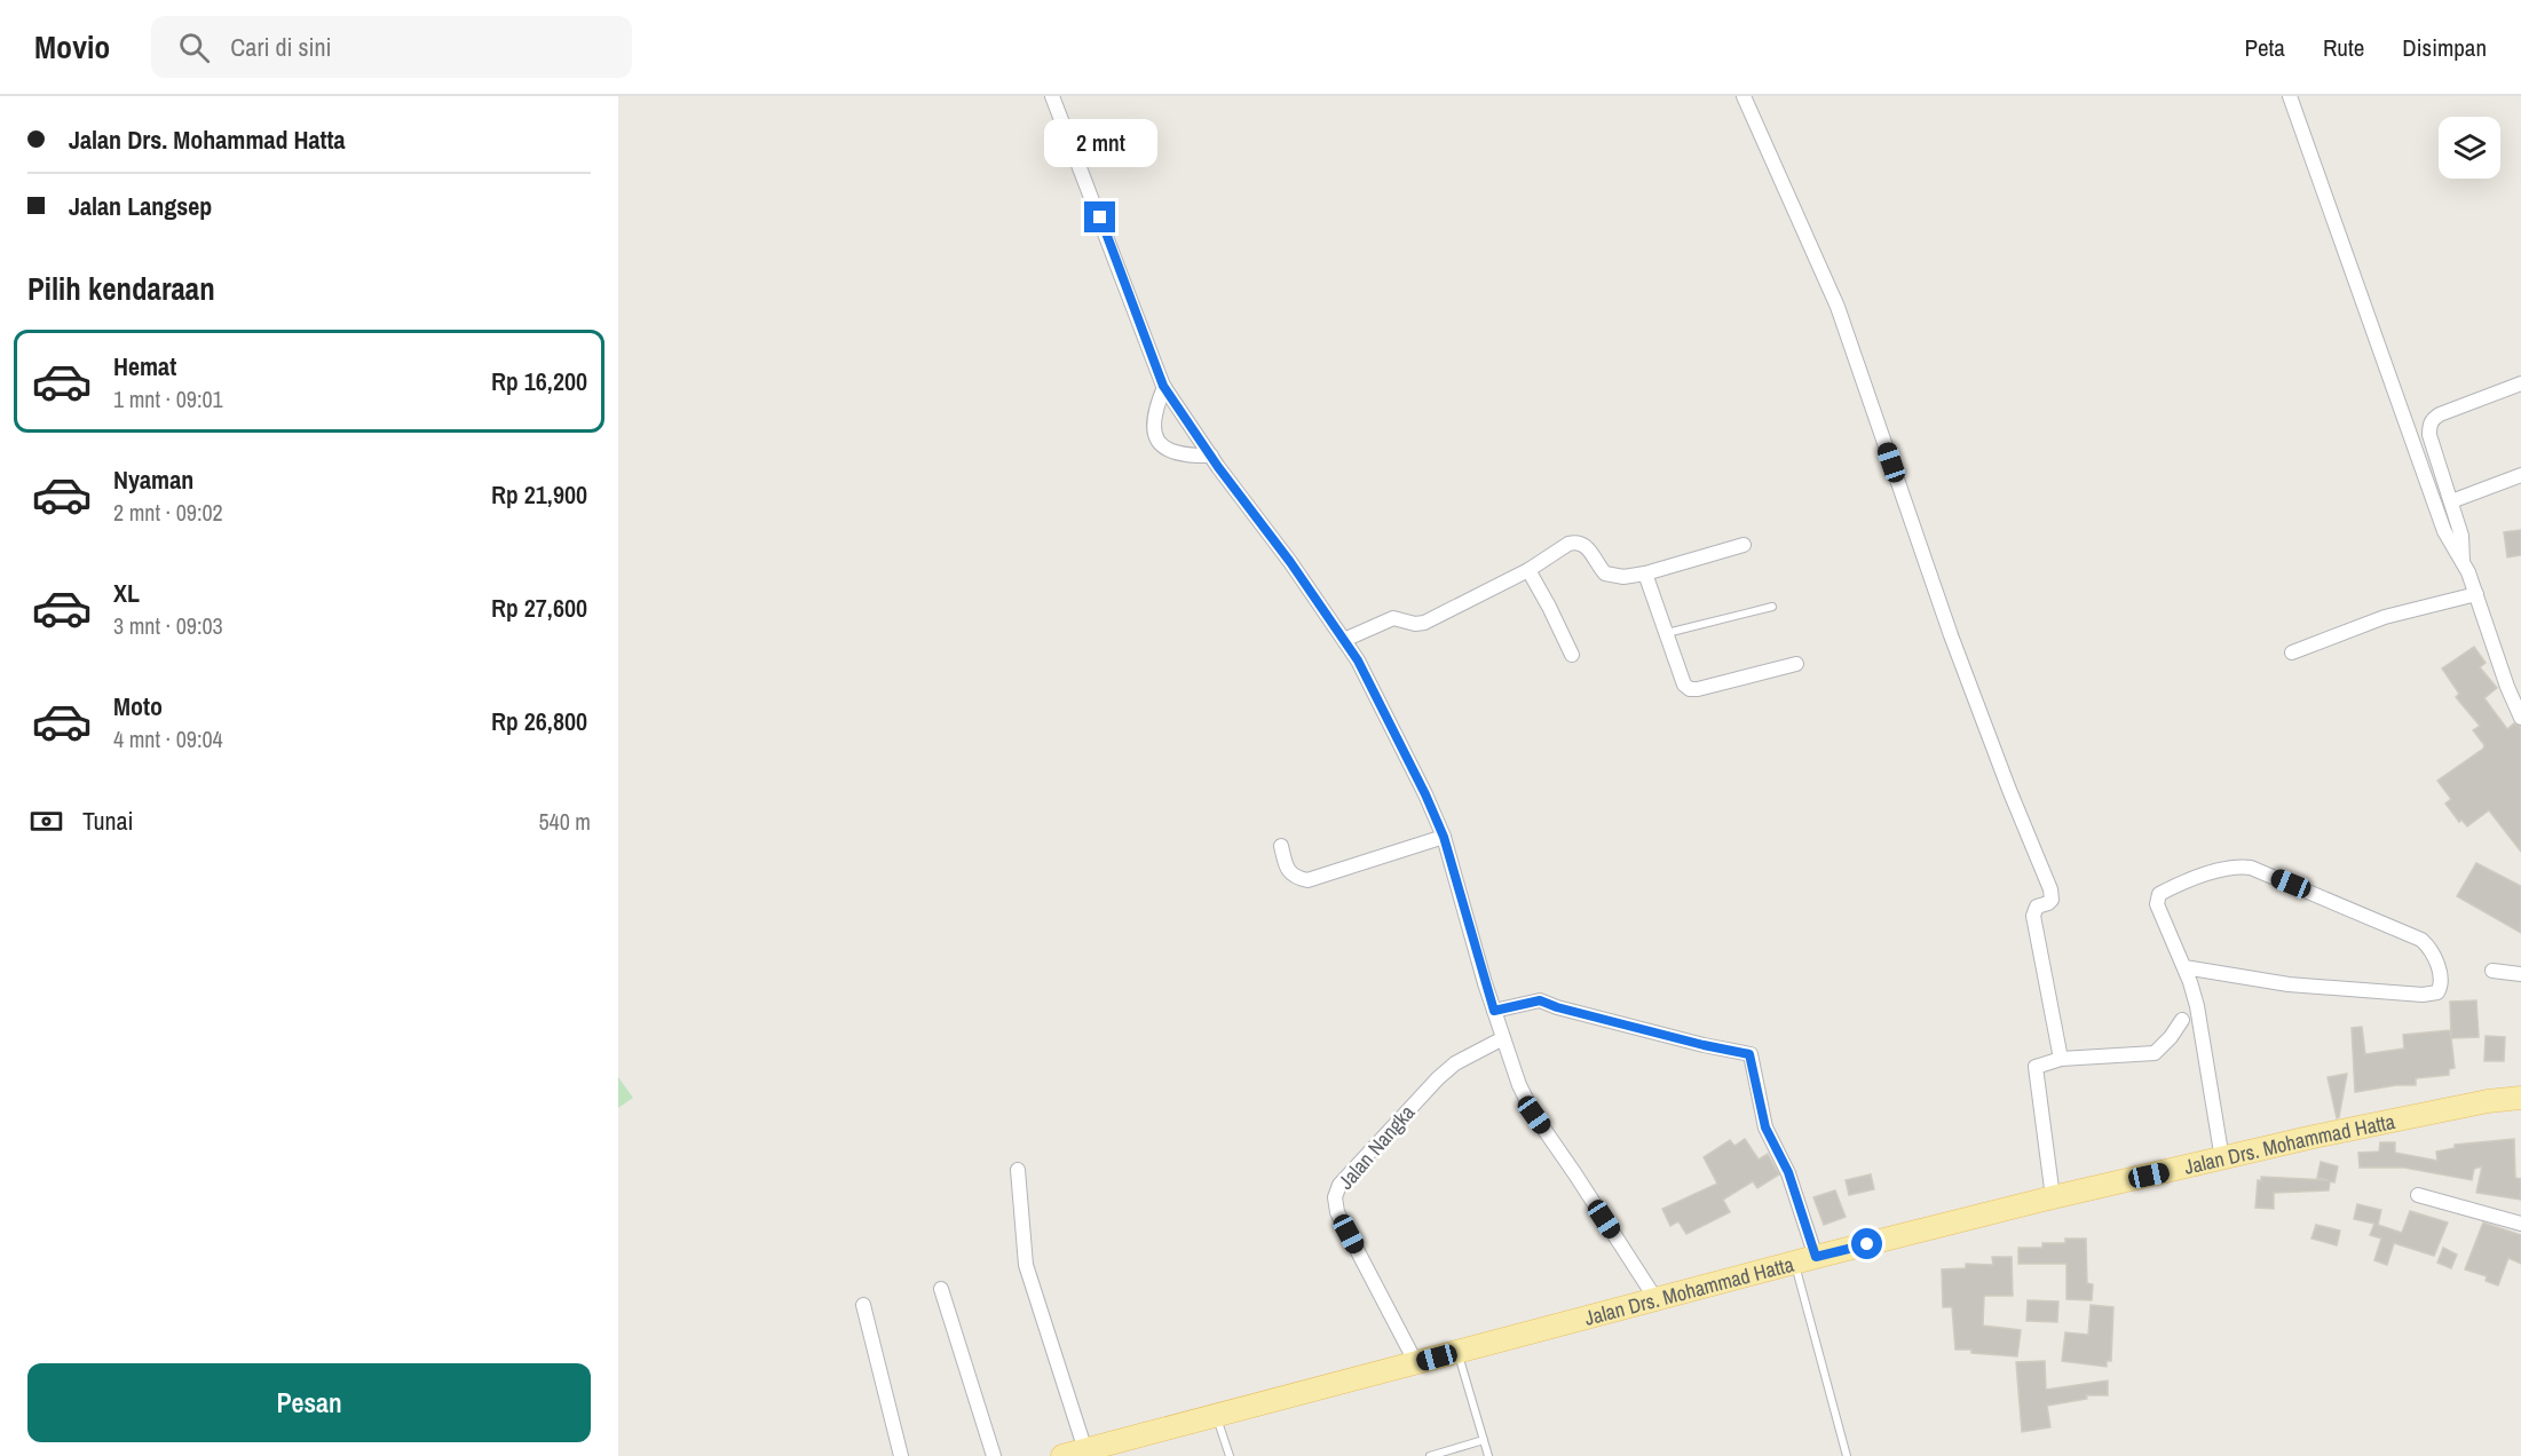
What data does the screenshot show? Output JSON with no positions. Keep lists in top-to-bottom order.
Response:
{
  "streets": {
    "main road": ["Jalan Drs. Mohammad Hatta"],
    "street": ["Jalan Nangka"]
  },
  "crossings": [
    ["Jalan Drs. Mohammad Hatta", "Jalan Nangka"]
  ],
  "page": {
    "header": "Movio",
    "search": "Cari di sini",
    "nav": ["Peta", "Rute", "Disimpan"],
    "banner": ["Jalan Drs. Mohammad Hatta", "Jalan Langsep"],
    "bubble": "2 mnt",
    "heading": "Pilih kendaraan",
    "list": [
      {
        "name": "Hemat",
        "note": "1 mnt · 09:01",
        "value": "Rp 16,200"
      },
      {
        "name": "Nyaman",
        "note": "2 mnt · 09:02",
        "value": "Rp 21,900"
      },
      {
        "name": "XL",
        "note": "3 mnt · 09:03",
        "value": "Rp 27,600"
      },
      {
        "name": "Moto",
        "note": "4 mnt · 09:04",
        "value": "Rp 26,800"
      }
    ],
    "pay": ["Tunai", "540 m"],
    "buttons": "Pesan"
  }
}
